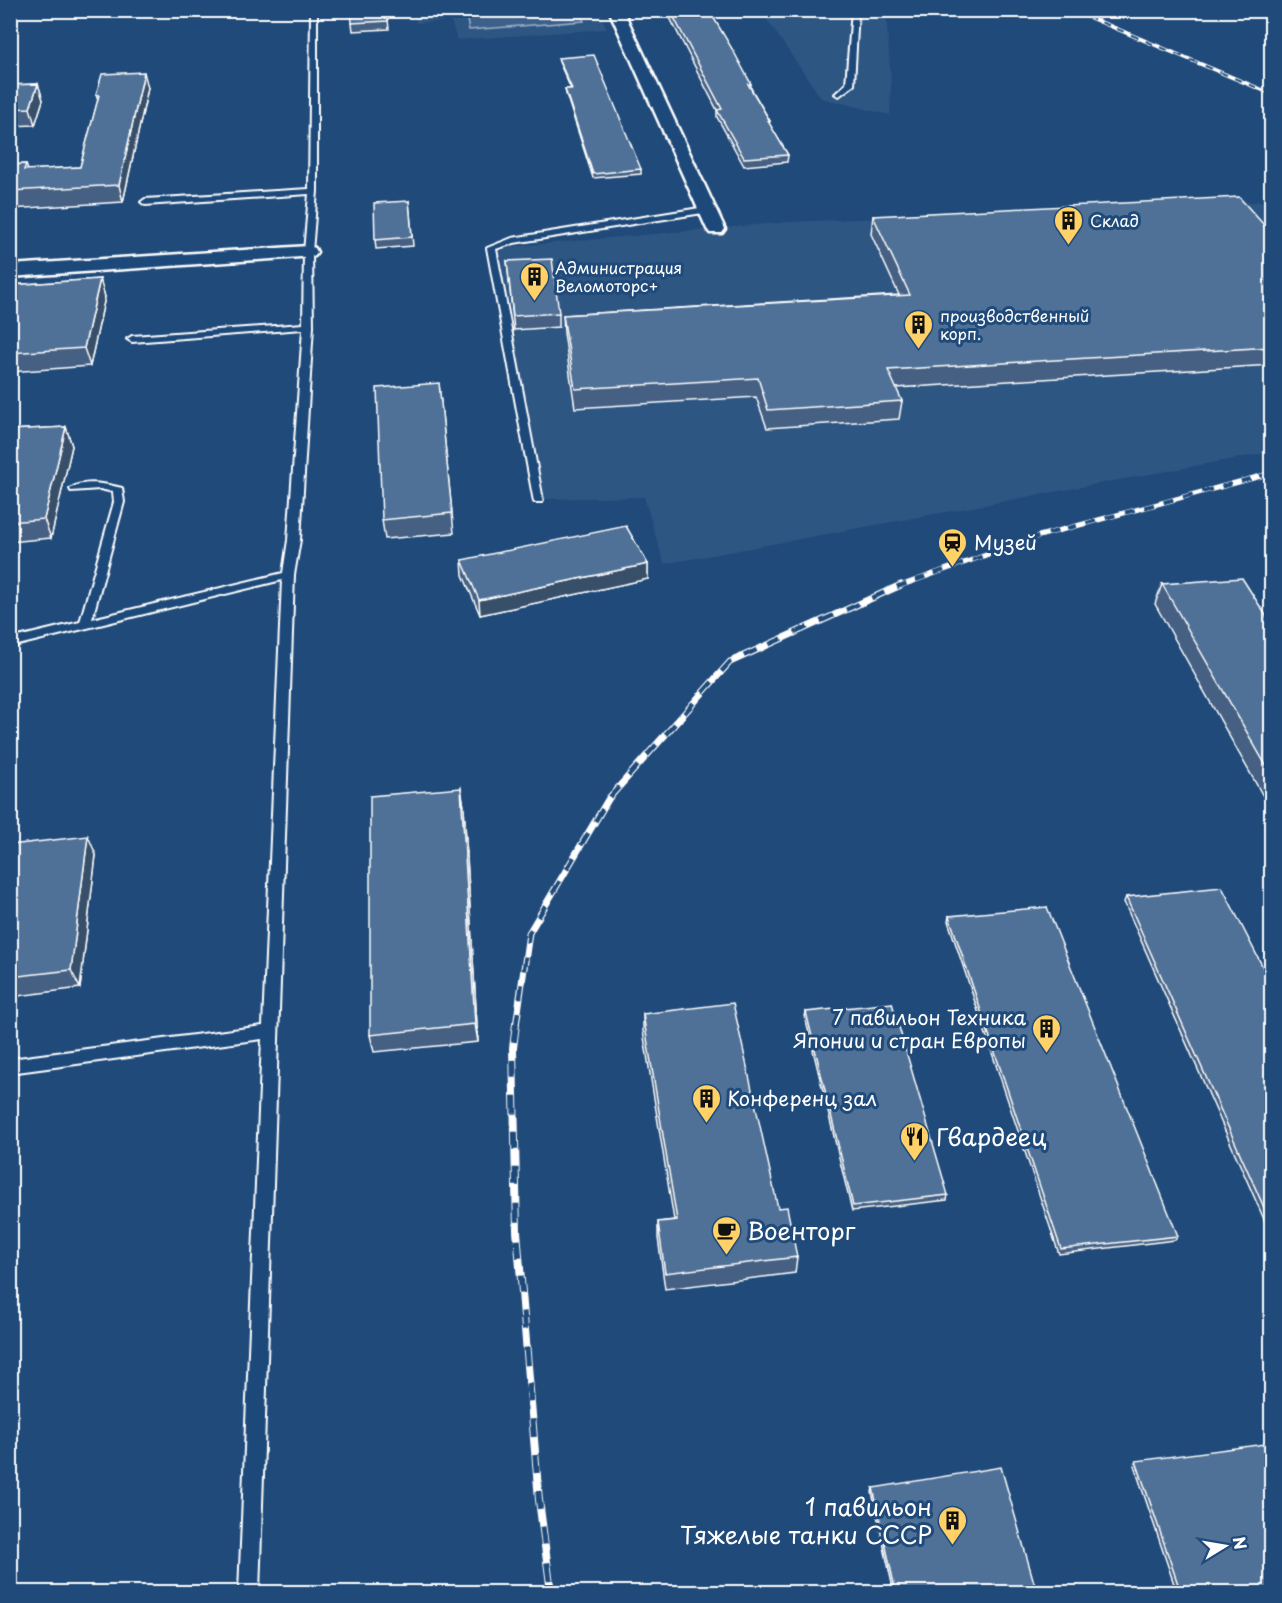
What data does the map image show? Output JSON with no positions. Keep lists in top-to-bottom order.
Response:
{
  "places": {
    "building": [
      "Склад",
      "Администрация Веломоторс+",
      "производственный корп.",
      "7 павильон Техника Японии и стран Европы",
      "Конференц зал",
      "1 павильон Тяжелые танки СССР"
    ],
    "station": ["Музей"],
    "restaurant": ["Гвардеец"],
    "cafe": ["Военторг"]
  },
  "north": "right"
}
